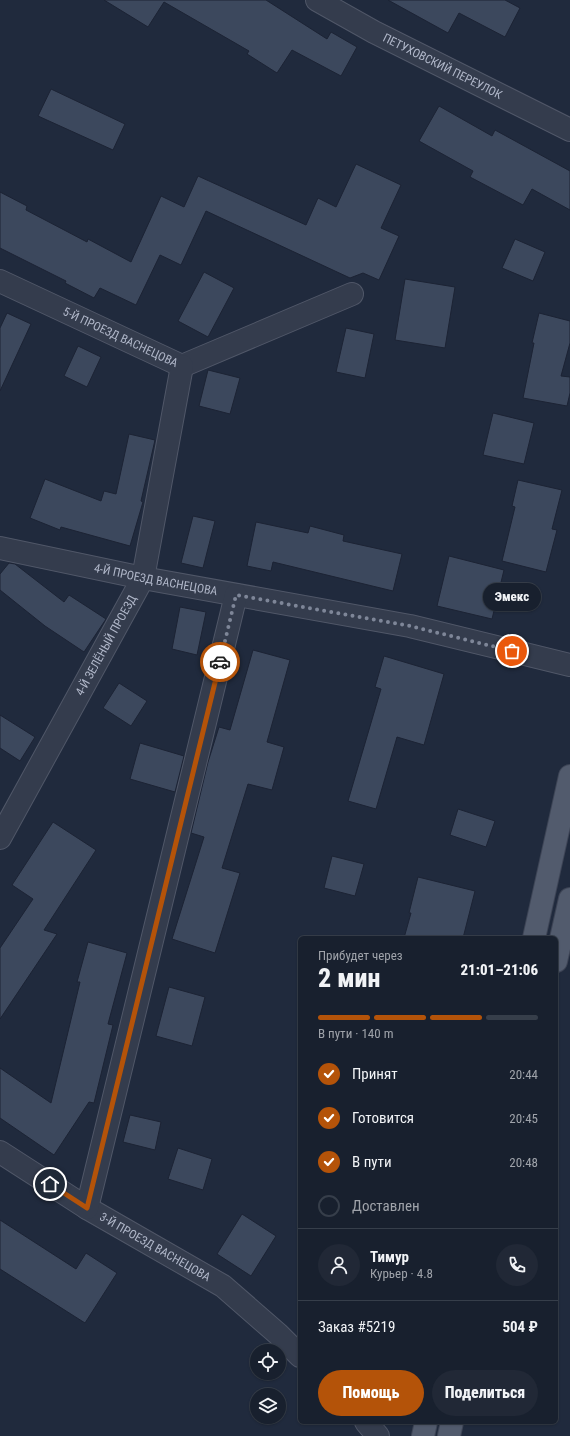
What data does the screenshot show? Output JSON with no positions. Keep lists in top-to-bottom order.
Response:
{
  "streets": {
    "street": [
      "ПЕТУХОВСКИЙ ПЕРЕУЛОК",
      "5-Й ПРОЕЗД ВАСНЕЦОВА",
      "4-Й ПРОЕЗД ВАСНЕЦОВА",
      "4-Й ЗЕЛЁНЫЙ ПРОЕЗД",
      "3-Й ПРОЕЗД ВАСНЕЦОВА"
    ]
  },
  "crossings": [
    ["5-Й ПРОЕЗД ВАСНЕЦОВА", "4-Й ЗЕЛЁНЫЙ ПРОЕЗД"],
    ["4-Й ПРОЕЗД ВАСНЕЦОВА", "4-Й ЗЕЛЁНЫЙ ПРОЕЗД"]
  ],
  "places": ["Эмекс"],
  "page": {
    "bubble": "Эмекс",
    "heading": ["2 мин", "Прибудет через", "21:01–21:06"],
    "panel": [
      "Тимур",
      "Курьер · 4.8",
      "Заказ #5219",
      "504 ₽"
    ],
    "bar": "В пути · 140 m",
    "list": [
      ["Принят", "20:44"],
      ["Готовится", "20:45"],
      ["В пути", "20:48"],
      "Доставлен"
    ],
    "buttons": ["Помощь", "Поделиться"]
  }
}
